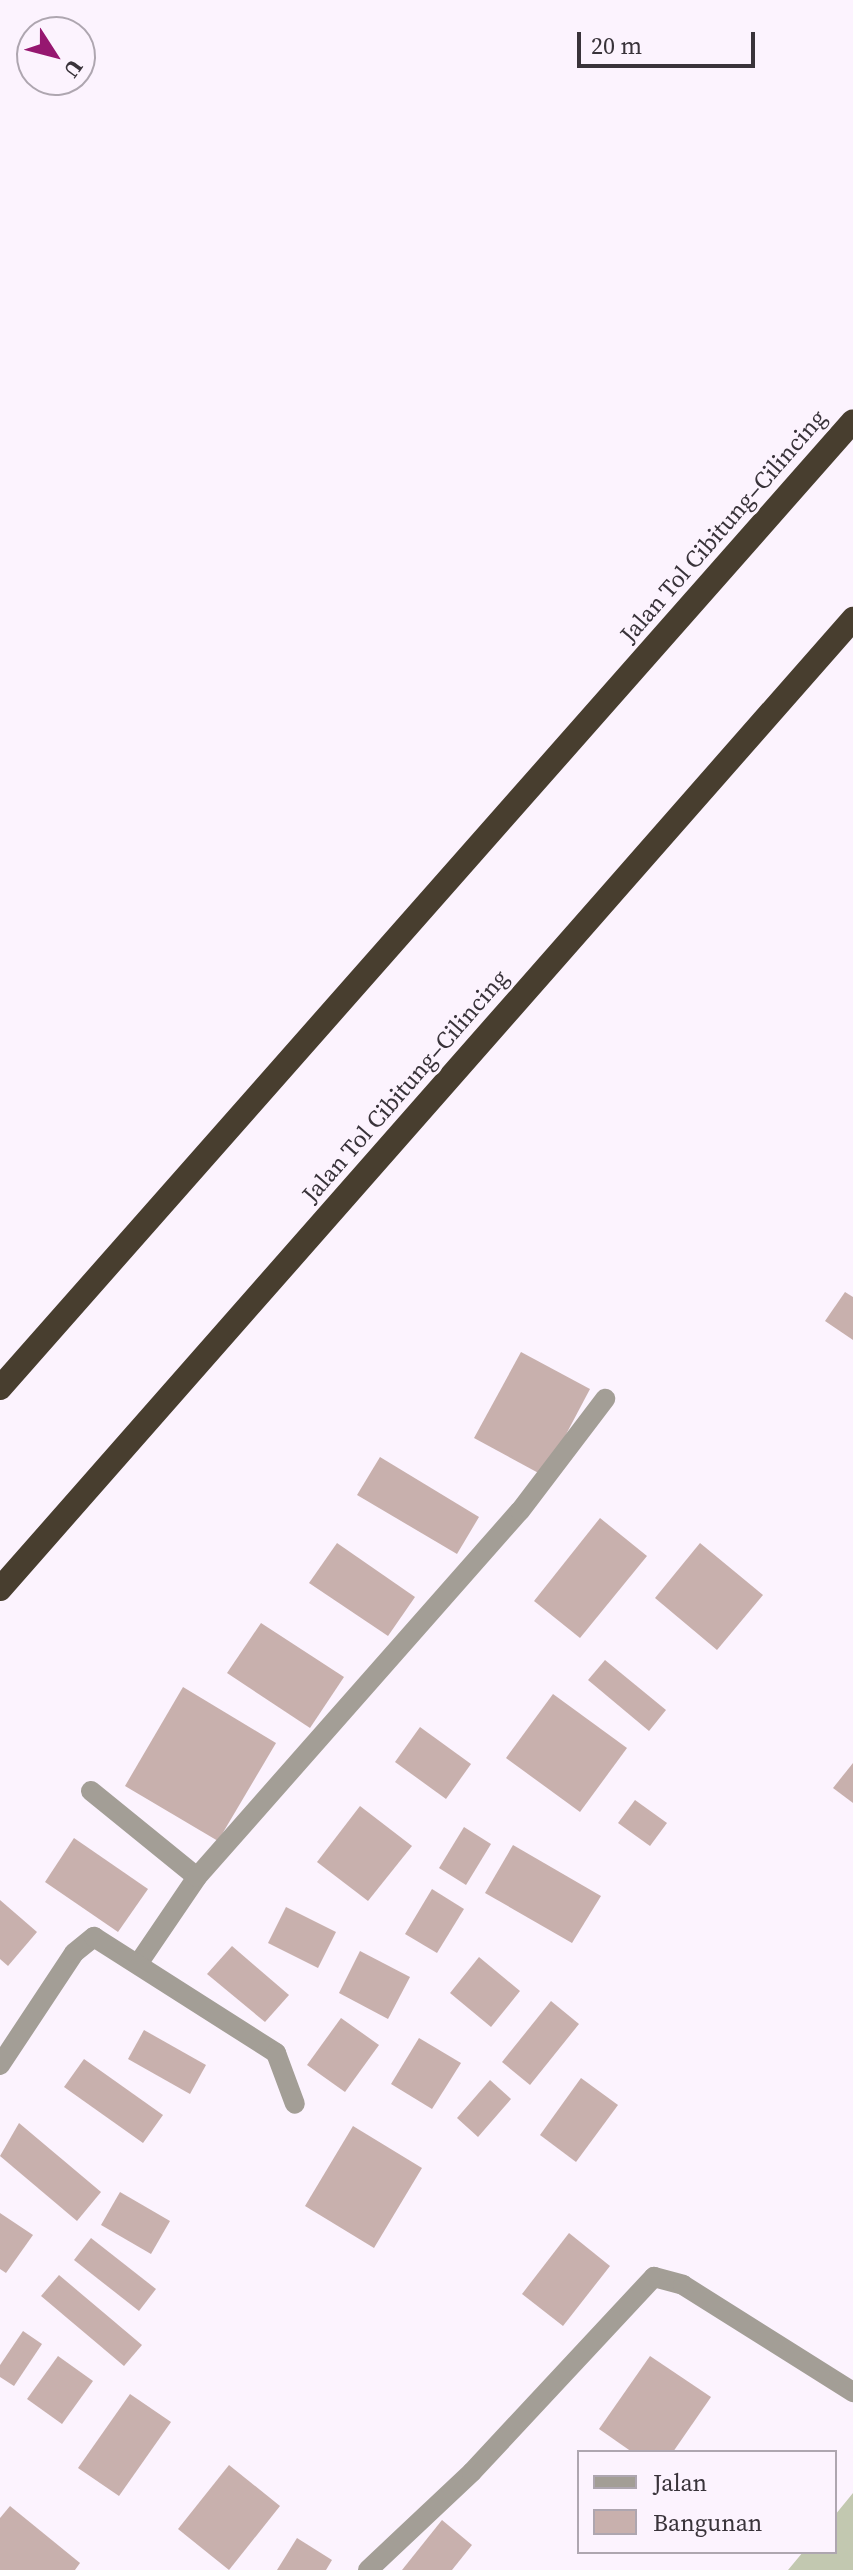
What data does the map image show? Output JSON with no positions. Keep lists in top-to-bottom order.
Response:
{
  "streets": {
    "highway": ["Jalan Tol Cibitung–Cilincing"]
  },
  "legend": ["Jalan", "Bangunan"],
  "scale_bar": "20 m",
  "north": "bottom right"
}
